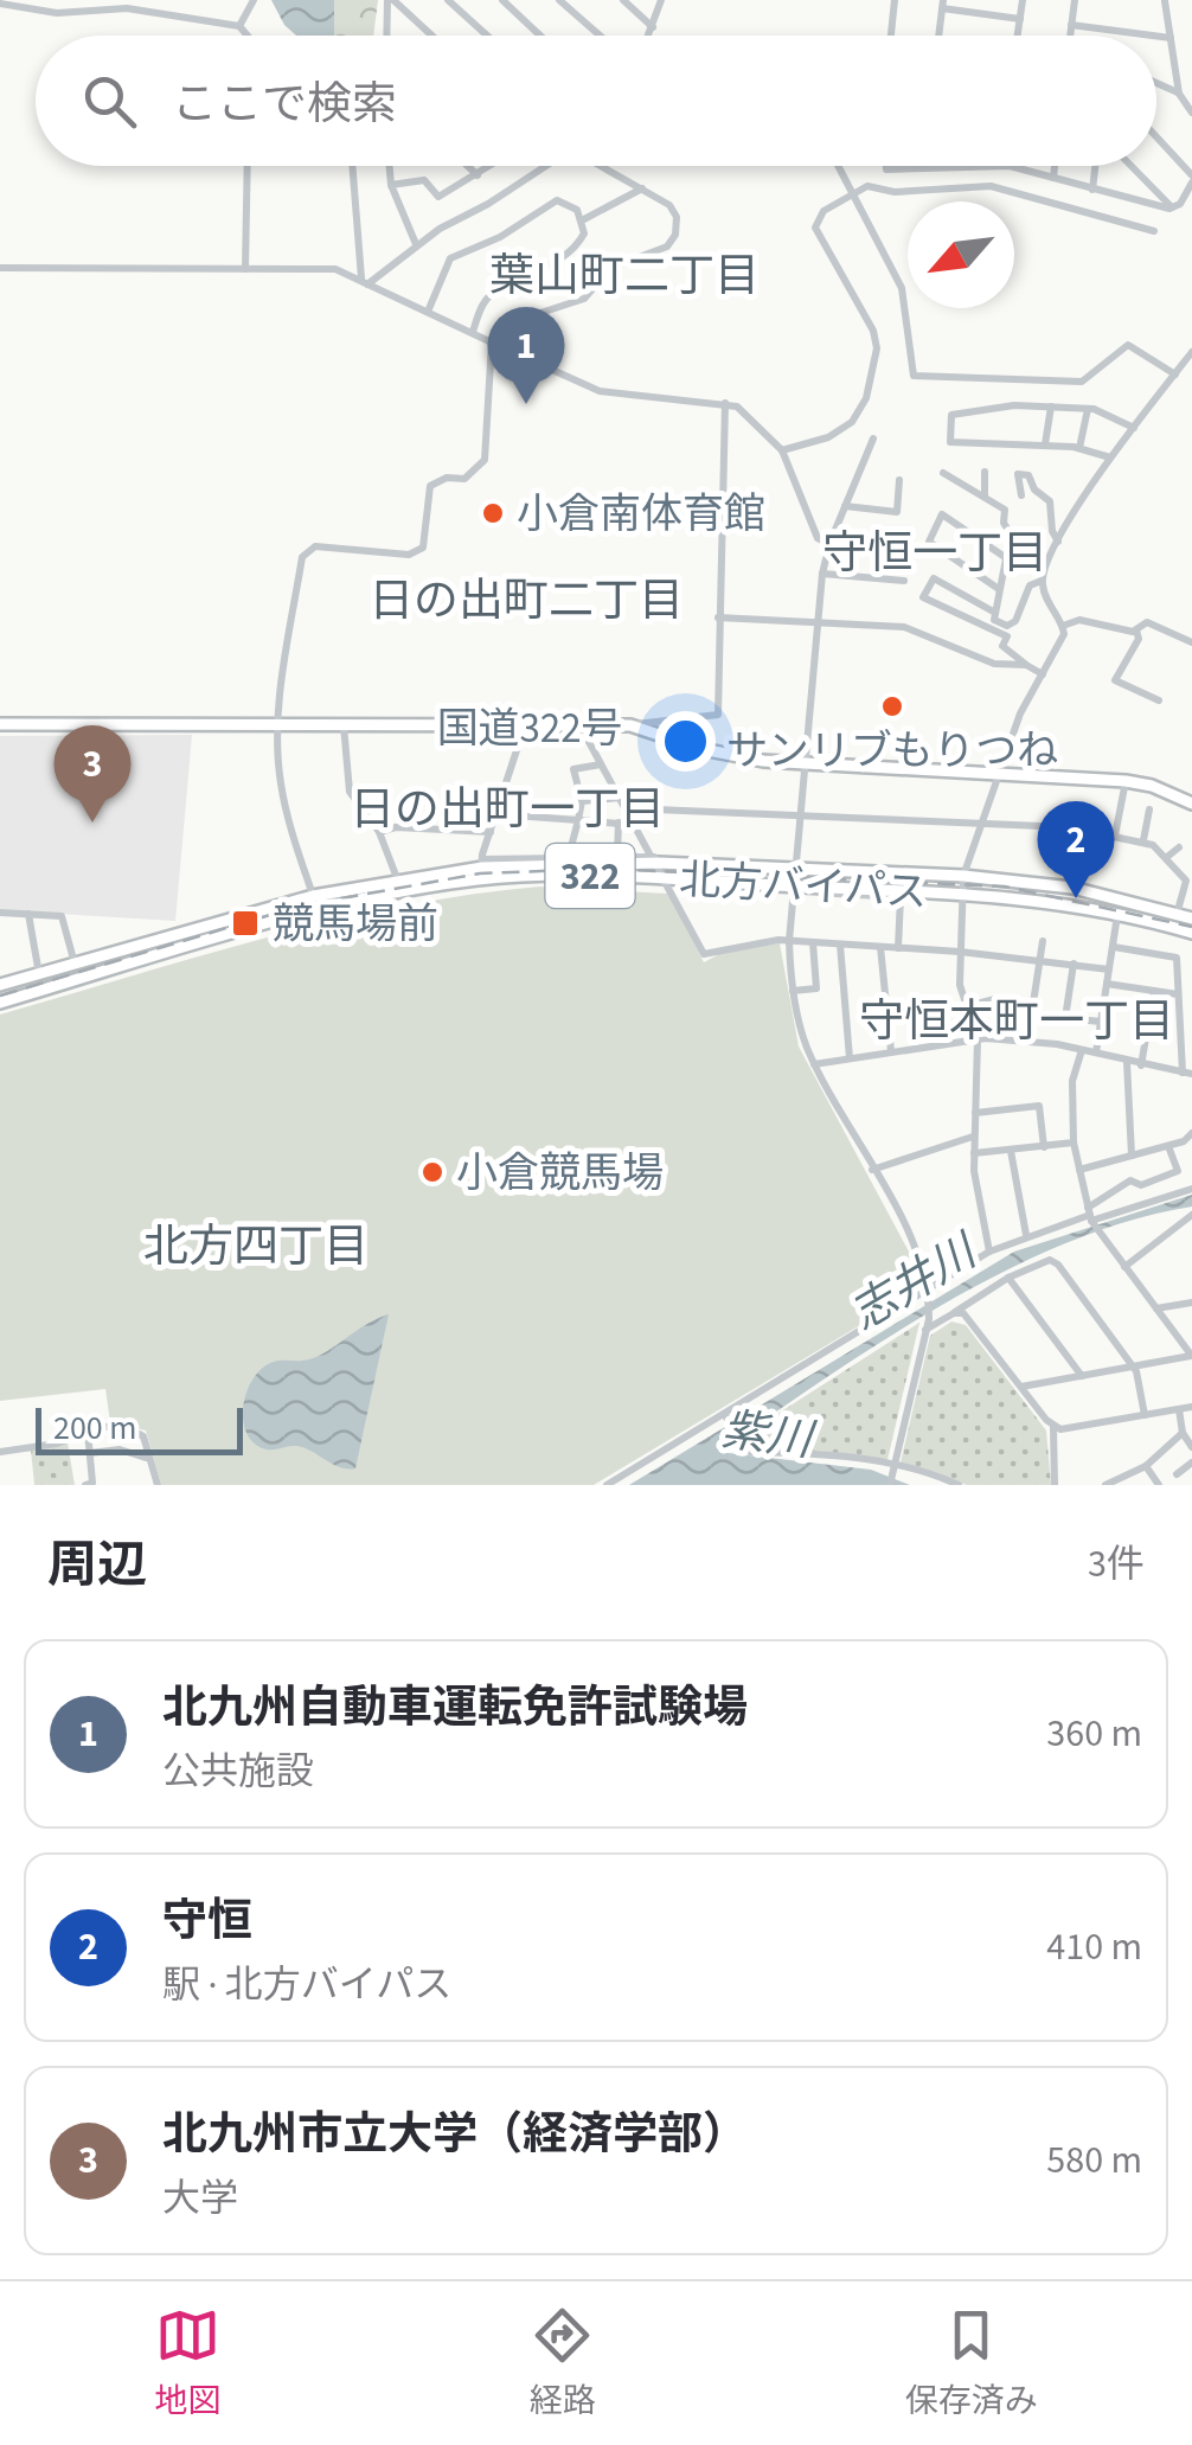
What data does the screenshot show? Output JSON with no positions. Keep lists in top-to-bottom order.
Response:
{
  "streets": {
    "highway": ["国道322号", "322", "北方バイパス"]
  },
  "districts": [
    "葉山町二丁目",
    "守恒一丁目",
    "日の出町二丁目",
    "日の出町一丁目",
    "守恒本町一丁目",
    "北方四丁目"
  ],
  "water": ["志井川", "紫川"],
  "places": {
    "other": ["小倉南体育館", "サンリブもりつね", "小倉競馬場"],
    "transit": ["競馬場前"]
  },
  "scale_bar": "200 m",
  "north": "bottom left",
  "page": {
    "search": "ここで検索",
    "pins": ["1", "3", "2"],
    "scale": "200 m",
    "heading": ["周辺", "3件"],
    "list": [
      {
        "mark": "1",
        "name": "北九州自動車運転免許試験場",
        "note": "公共施設",
        "value": "360 m"
      },
      {
        "mark": "2",
        "name": "守恒",
        "note": "駅 · 北方バイパス",
        "value": "410 m"
      },
      {
        "mark": "3",
        "name": "北九州市立大学（経済学部）",
        "note": "大学",
        "value": "580 m"
      }
    ],
    "nav": ["地図", "経路", "保存済み"]
  }
}
